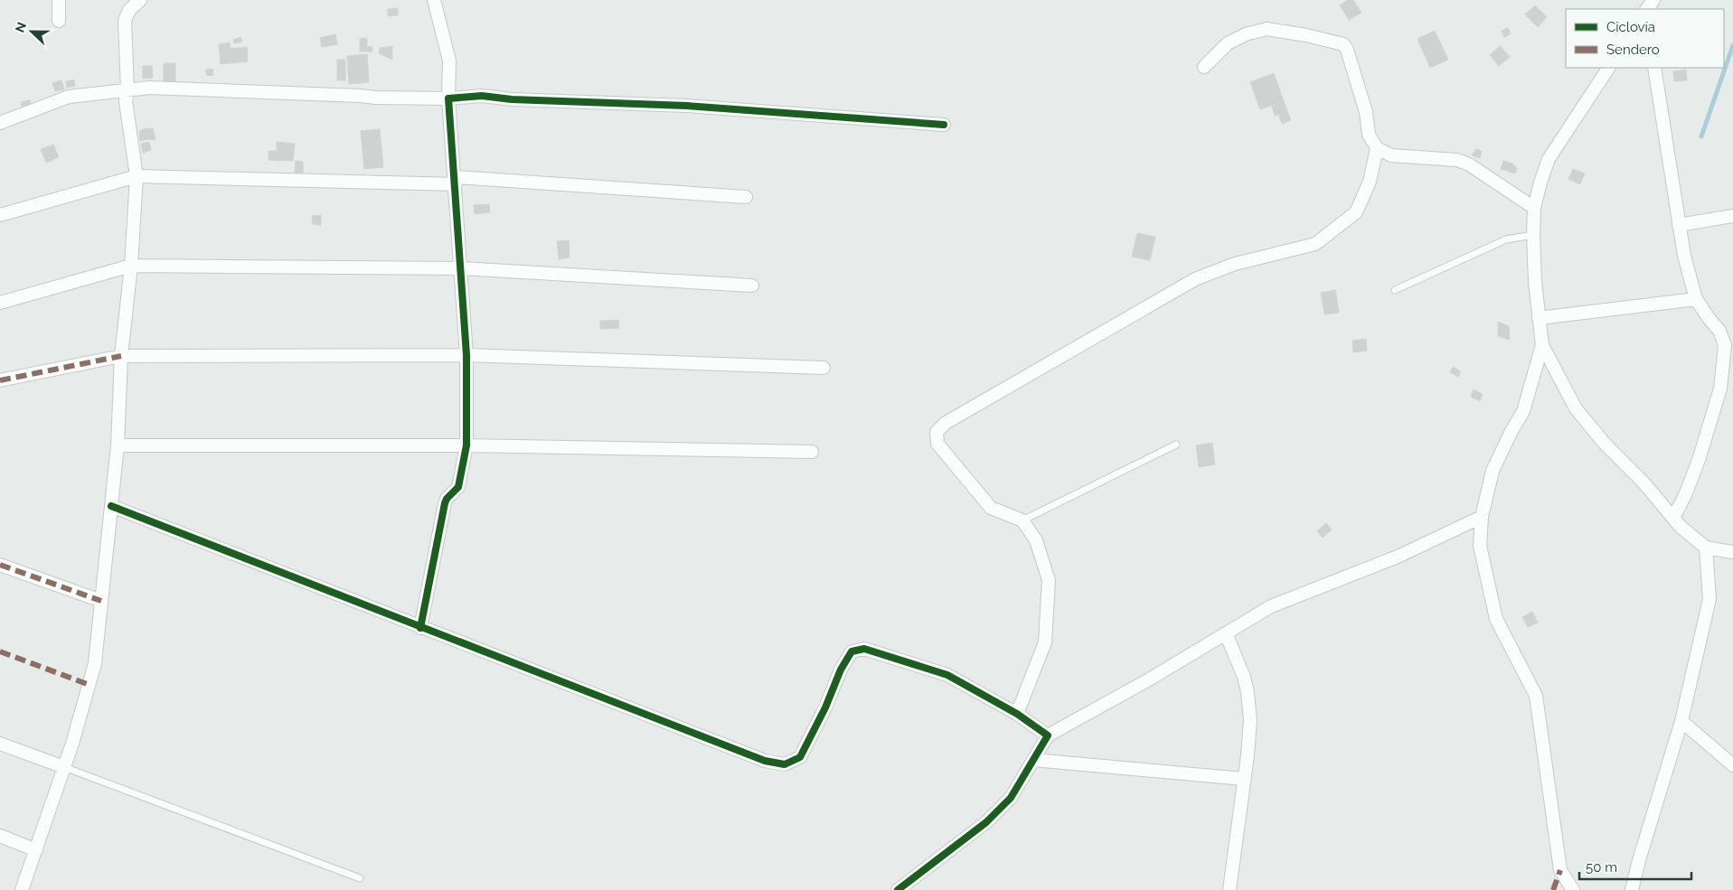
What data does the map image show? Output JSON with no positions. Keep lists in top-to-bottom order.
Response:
{
  "legend": ["Ciclovía", "Sendero"],
  "scale_bar": "50 m",
  "north": "left"
}
